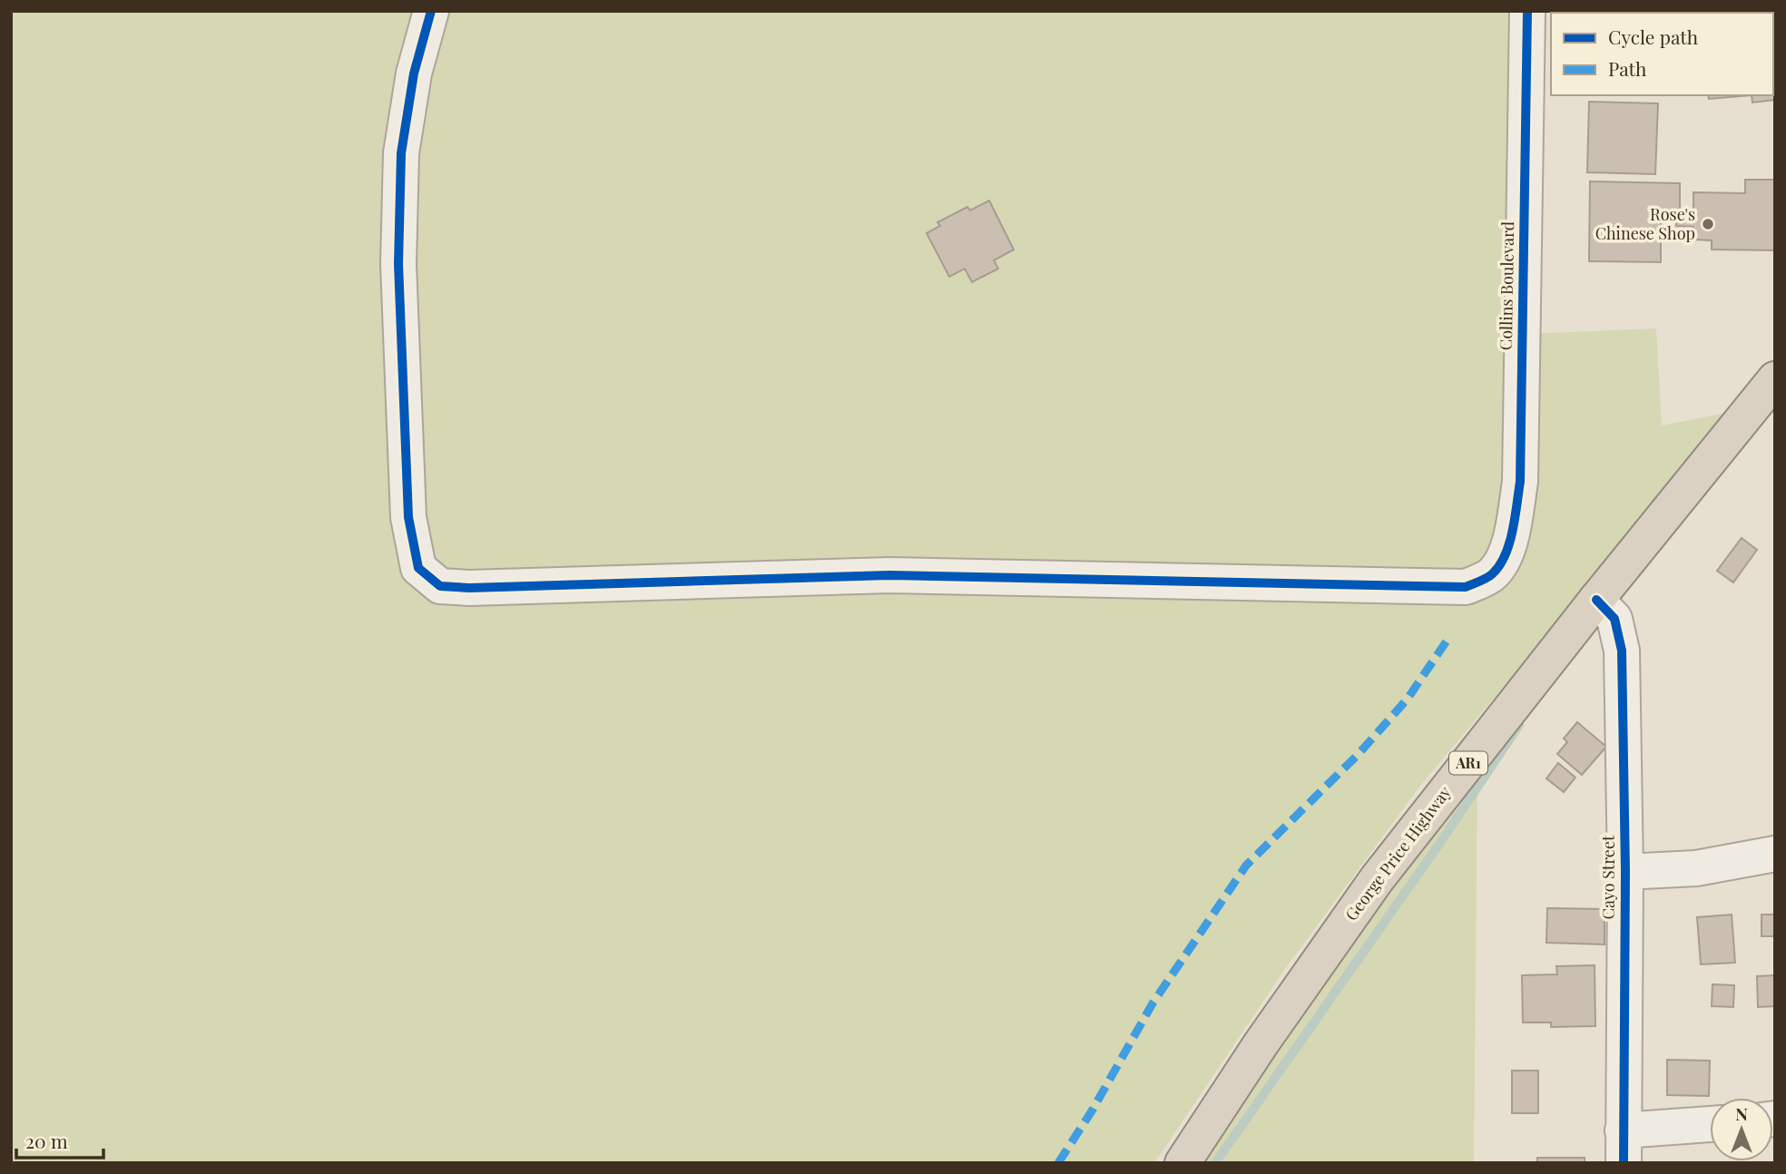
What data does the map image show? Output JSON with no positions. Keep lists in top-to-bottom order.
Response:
{
  "streets": {
    "highway": ["AR1", "George Price Highway"],
    "street": ["Collins Boulevard", "Cayo Street"]
  },
  "crossings": [
    ["George Price Highway", "Cayo Street"]
  ],
  "places": ["Rose's Chinese Shop"],
  "legend": ["Cycle path", "Path"],
  "scale_bar": "20 m",
  "north": "top"
}
